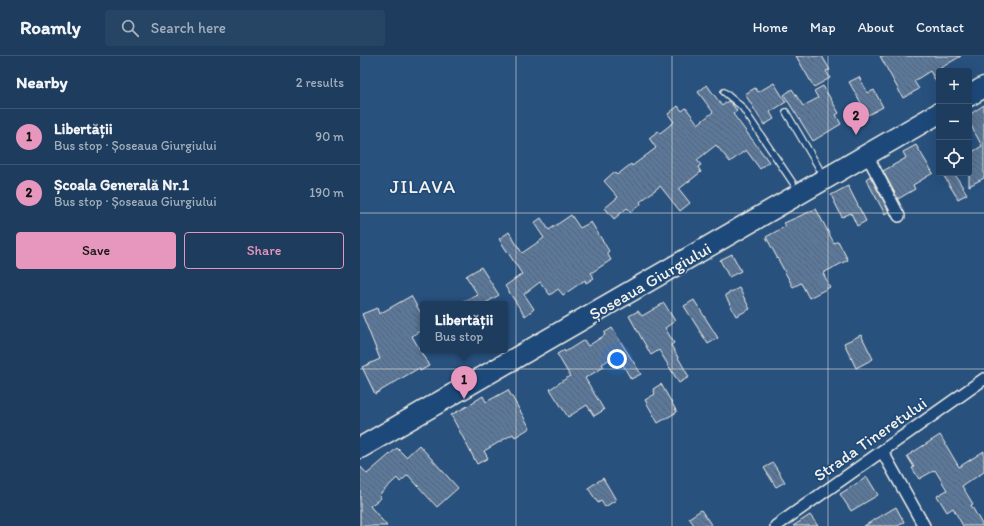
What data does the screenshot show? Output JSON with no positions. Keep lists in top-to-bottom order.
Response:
{
  "streets": {
    "highway": ["Șoseaua Giurgiului"],
    "street": ["Strada Tineretului"]
  },
  "districts": ["JILAVA"],
  "page": {
    "header": "Roamly",
    "search": "Search here",
    "nav": [
      "Home",
      "Map",
      "About",
      "Contact"
    ],
    "heading": ["Nearby", "2 results"],
    "map_buttons": ["+", "−"],
    "pins": ["2", "1"],
    "list": [
      {
        "mark": "1",
        "name": "Libertății",
        "note": "Bus stop · Șoseaua Giurgiului",
        "value": "90 m"
      },
      {
        "mark": "2",
        "name": "Școala Generală Nr.1",
        "note": "Bus stop · Șoseaua Giurgiului",
        "value": "190 m"
      }
    ],
    "buttons": ["Save", "Share"],
    "popup": ["Libertății", "Bus stop"]
  }
}
